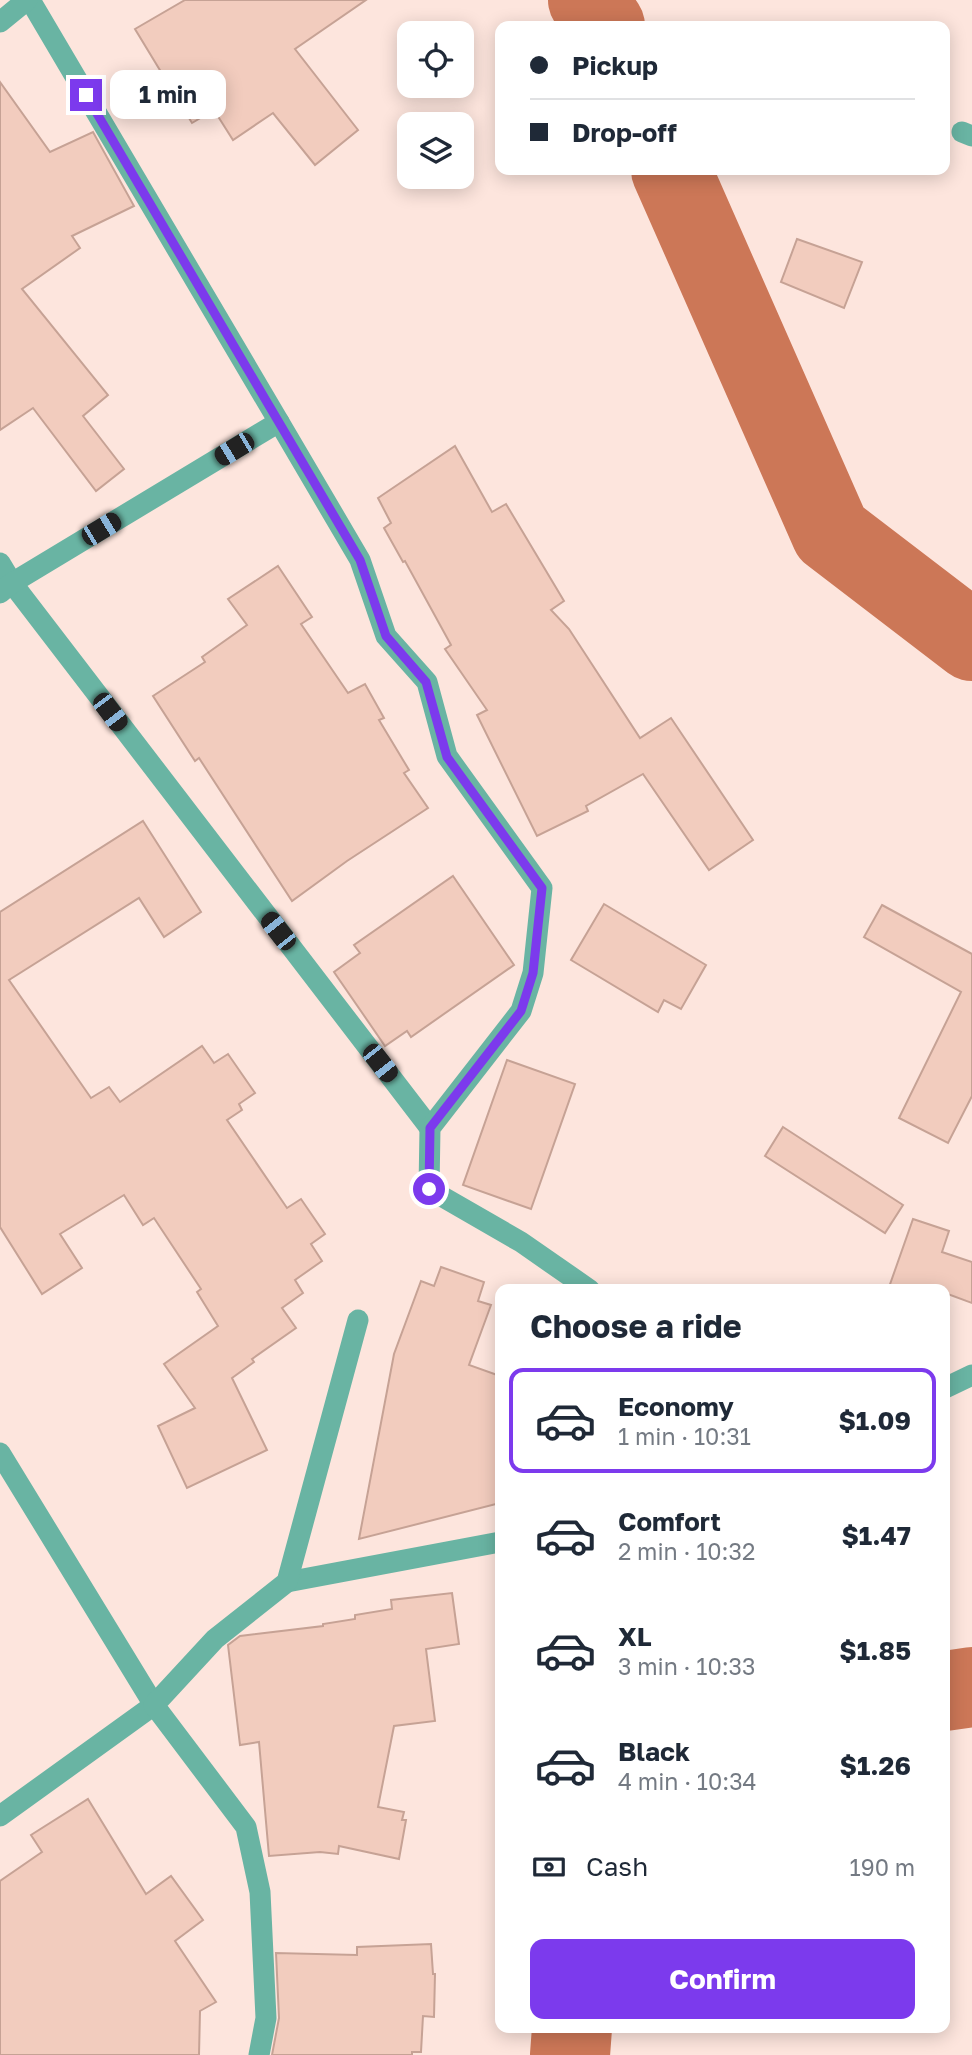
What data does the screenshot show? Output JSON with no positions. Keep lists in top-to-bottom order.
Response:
{
  "page": {
    "banner": ["Pickup", "Drop-off"],
    "bubble": "1 min",
    "heading": "Choose a ride",
    "list": [
      {
        "name": "Economy",
        "note": "1 min · 10:31",
        "value": "$1.09"
      },
      {
        "name": "Comfort",
        "note": "2 min · 10:32",
        "value": "$1.47"
      },
      {
        "name": "XL",
        "note": "3 min · 10:33",
        "value": "$1.85"
      },
      {
        "name": "Black",
        "note": "4 min · 10:34",
        "value": "$1.26"
      }
    ],
    "pay": ["Cash", "190 m"],
    "buttons": "Confirm"
  }
}
